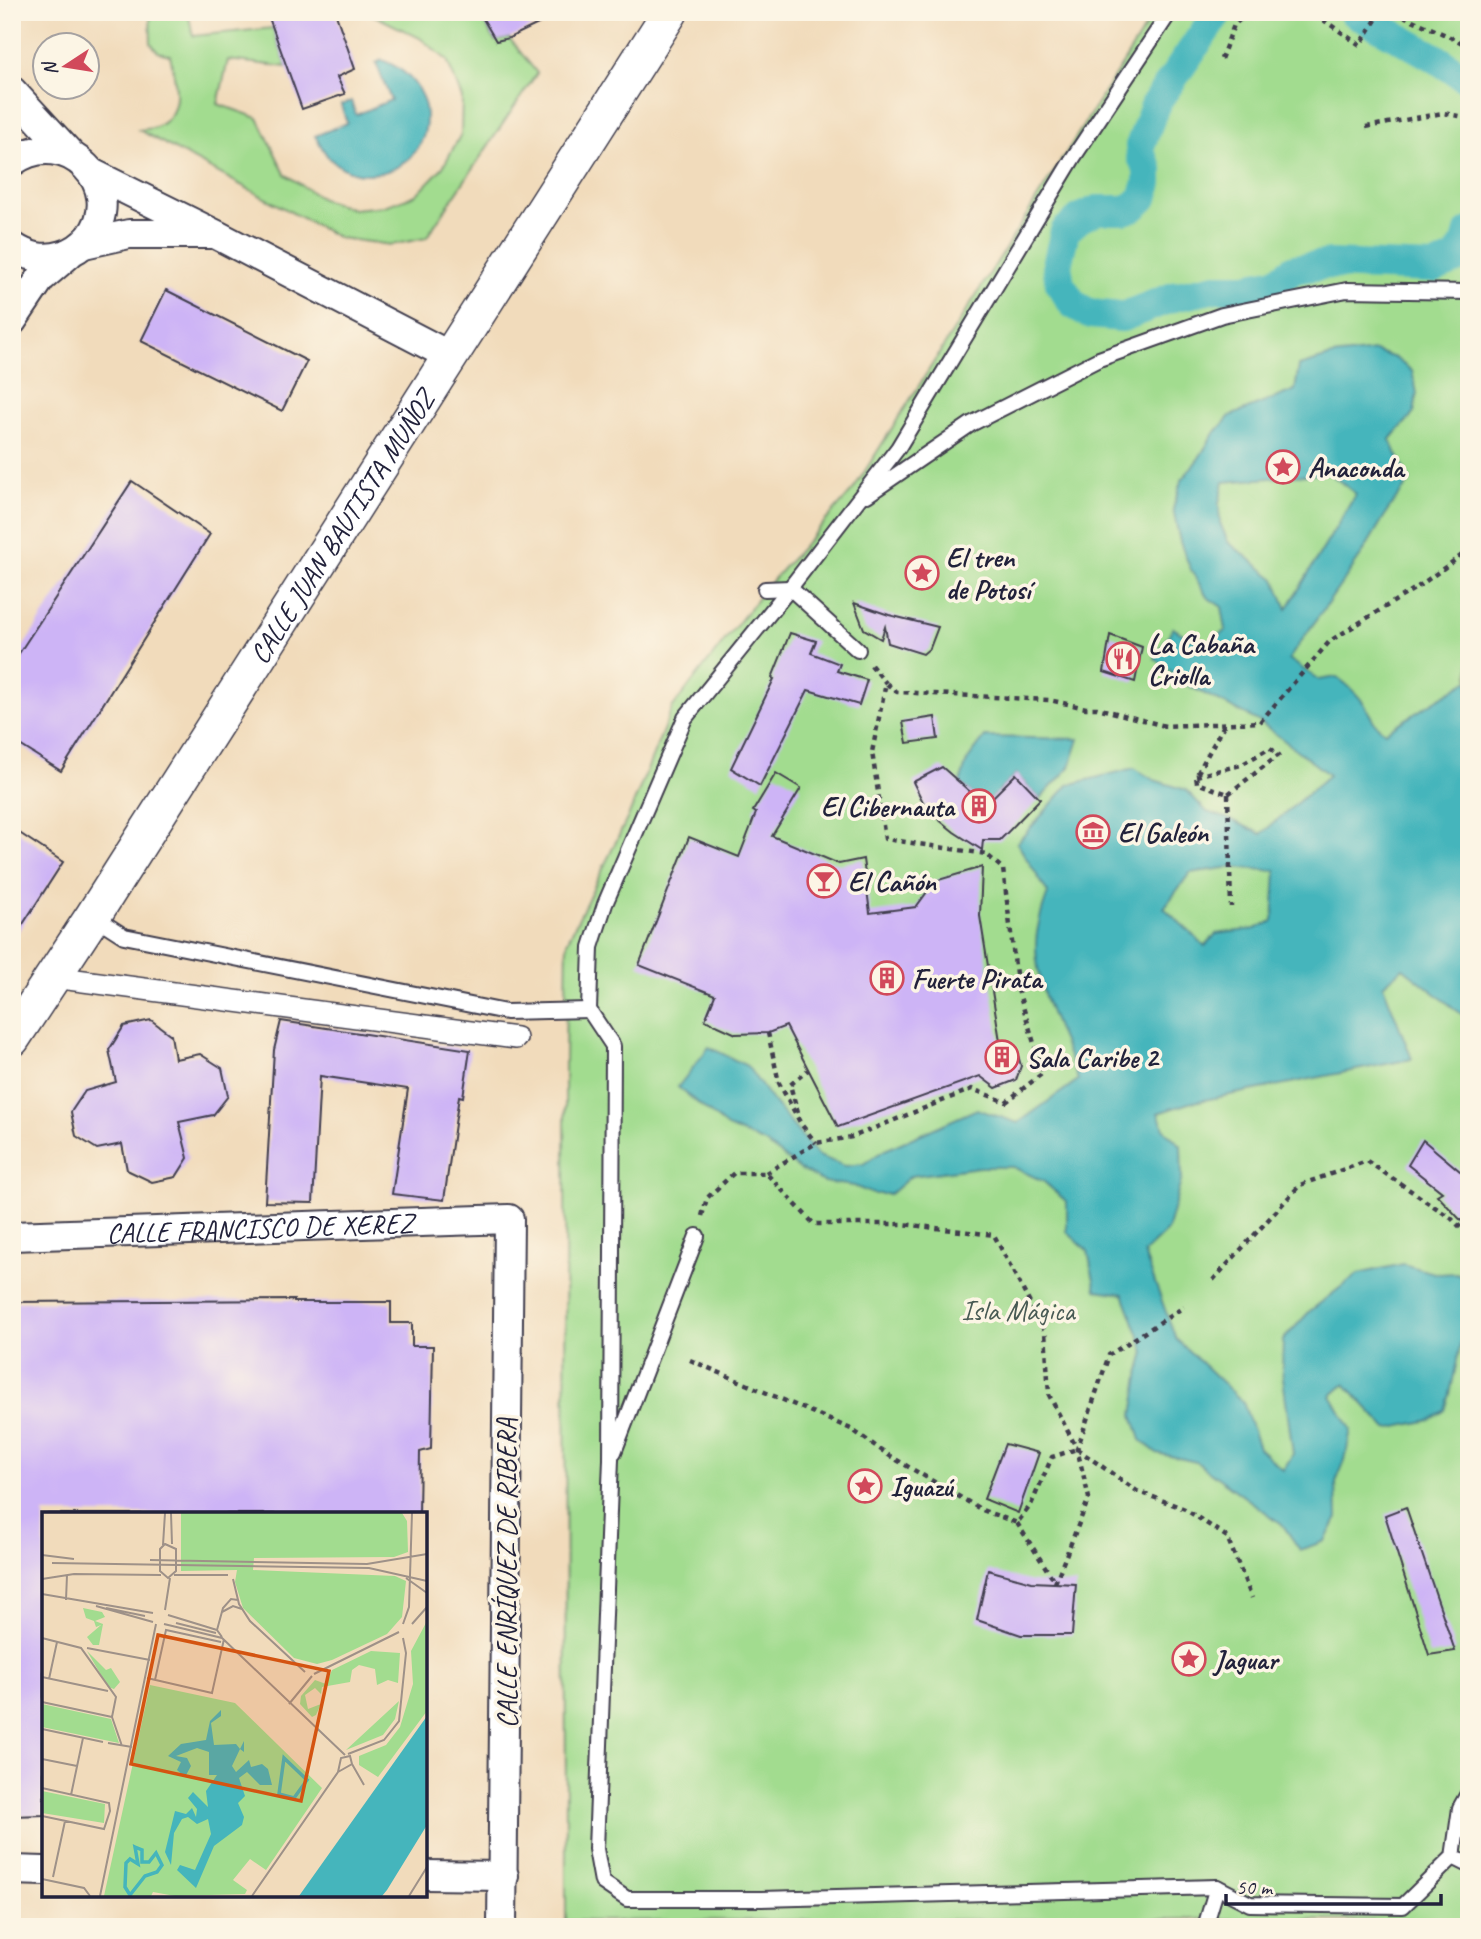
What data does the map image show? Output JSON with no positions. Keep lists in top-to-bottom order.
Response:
{
  "streets": {
    "street": ["CALLE JUAN BAUTISTA MUÑOZ", "CALLE FRANCISCO DE XEREZ", "CALLE ENRÍQUEZ DE RIBERA"]
  },
  "crossings": [
    ["CALLE FRANCISCO DE XEREZ", "CALLE ENRÍQUEZ DE RIBERA"]
  ],
  "parks": ["Isla Mágica"],
  "places": {
    "place": [
      "Anaconda",
      "El tren de Potosí",
      "Iguazú",
      "Jaguar"
    ],
    "restaurant": ["La Cabaña Criolla"],
    "building": ["El Cibernauta", "Fuerte Pirata", "Sala Caribe 2"],
    "museum": ["El Galeón"],
    "bar": ["El Cañón"]
  },
  "scale_bar": "50 m",
  "north": "left"
}
